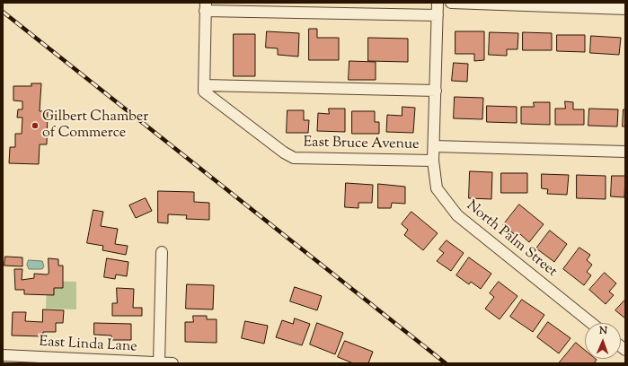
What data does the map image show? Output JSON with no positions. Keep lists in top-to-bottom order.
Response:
{
  "streets": {
    "street": ["East Bruce Avenue", "North Palm Street", "East Linda Lane"]
  },
  "crossings": [
    ["East Bruce Avenue", "North Palm Street"]
  ],
  "places": ["Gilbert Chamber of Commerce"],
  "north": "top"
}
